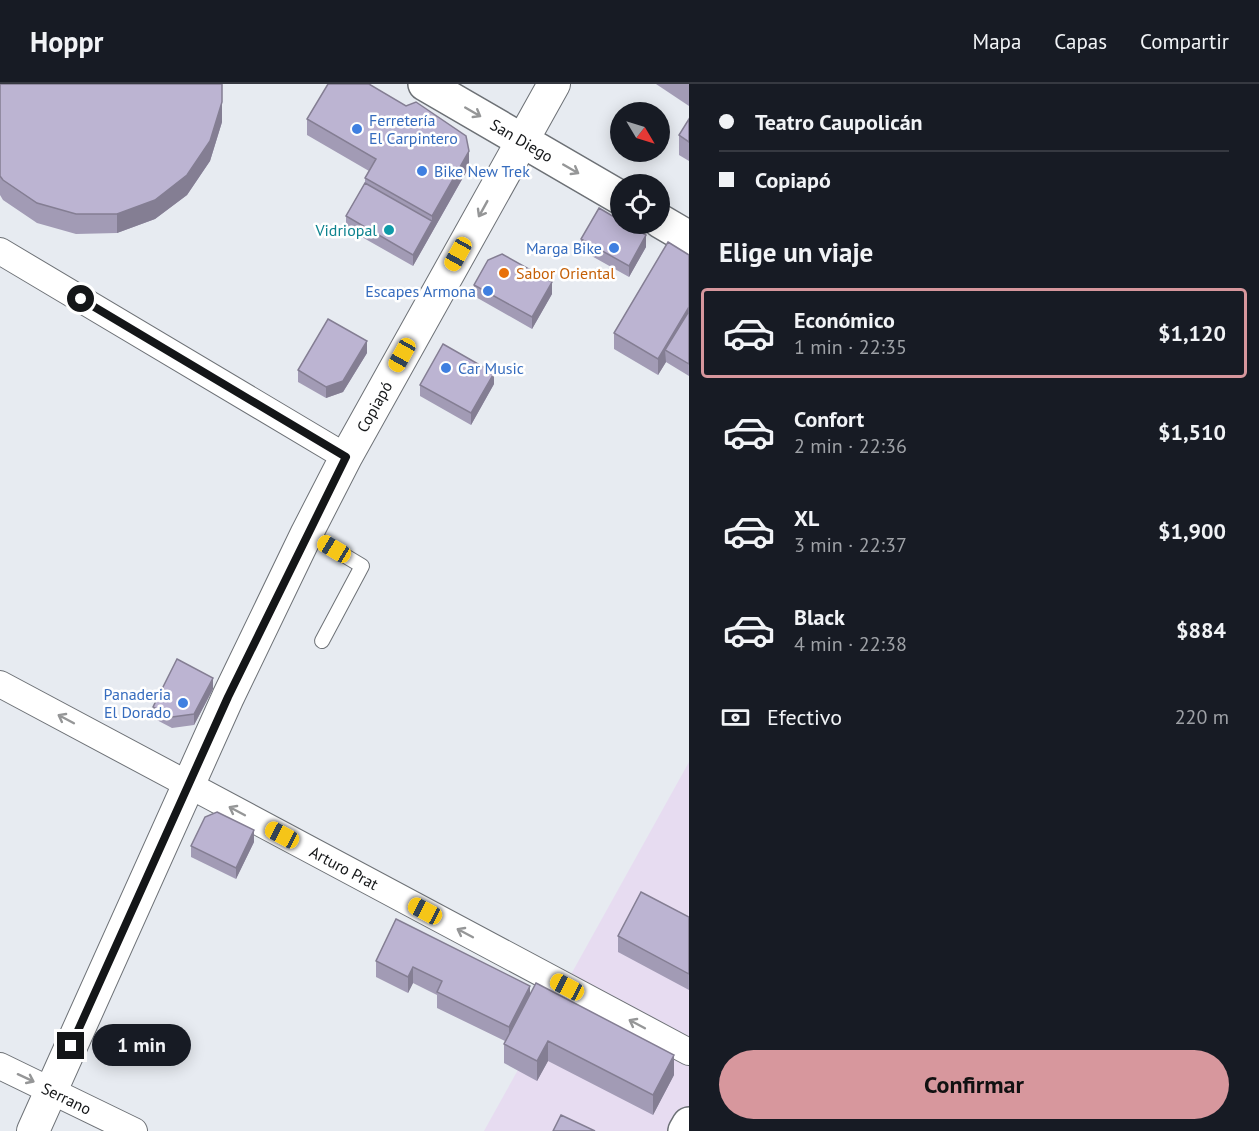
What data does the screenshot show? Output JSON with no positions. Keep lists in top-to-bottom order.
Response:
{
  "streets": {
    "main road": ["San Diego"],
    "street": ["Copiapó", "Arturo Prat", "Serrano"]
  },
  "crossings": [
    ["San Diego", "Copiapó"],
    ["Copiapó", "Arturo Prat"],
    ["Copiapó", "Serrano"]
  ],
  "one_way": ["San Diego", "Arturo Prat", "Serrano"],
  "places": [
    "Ferretería El Carpintero",
    "Bike New Trek",
    "Vidriopal",
    "Marga Bike",
    "Sabor Oriental",
    "Escapes Armona",
    "Car Music",
    "Panaderia El Dorado"
  ],
  "north": "bottom right",
  "page": {
    "header": "Hoppr",
    "nav": ["Mapa", "Capas", "Compartir"],
    "banner": ["Teatro Caupolicán", "Copiapó"],
    "heading": "Elige un viaje",
    "list": [
      {
        "name": "Económico",
        "note": "1 min · 22:35",
        "value": "$1,120"
      },
      {
        "name": "Confort",
        "note": "2 min · 22:36",
        "value": "$1,510"
      },
      {
        "name": "XL",
        "note": "3 min · 22:37",
        "value": "$1,900"
      },
      {
        "name": "Black",
        "note": "4 min · 22:38",
        "value": "$884"
      }
    ],
    "pay": ["Efectivo", "220 m"],
    "bubble": "1 min",
    "buttons": "Confirmar"
  }
}
